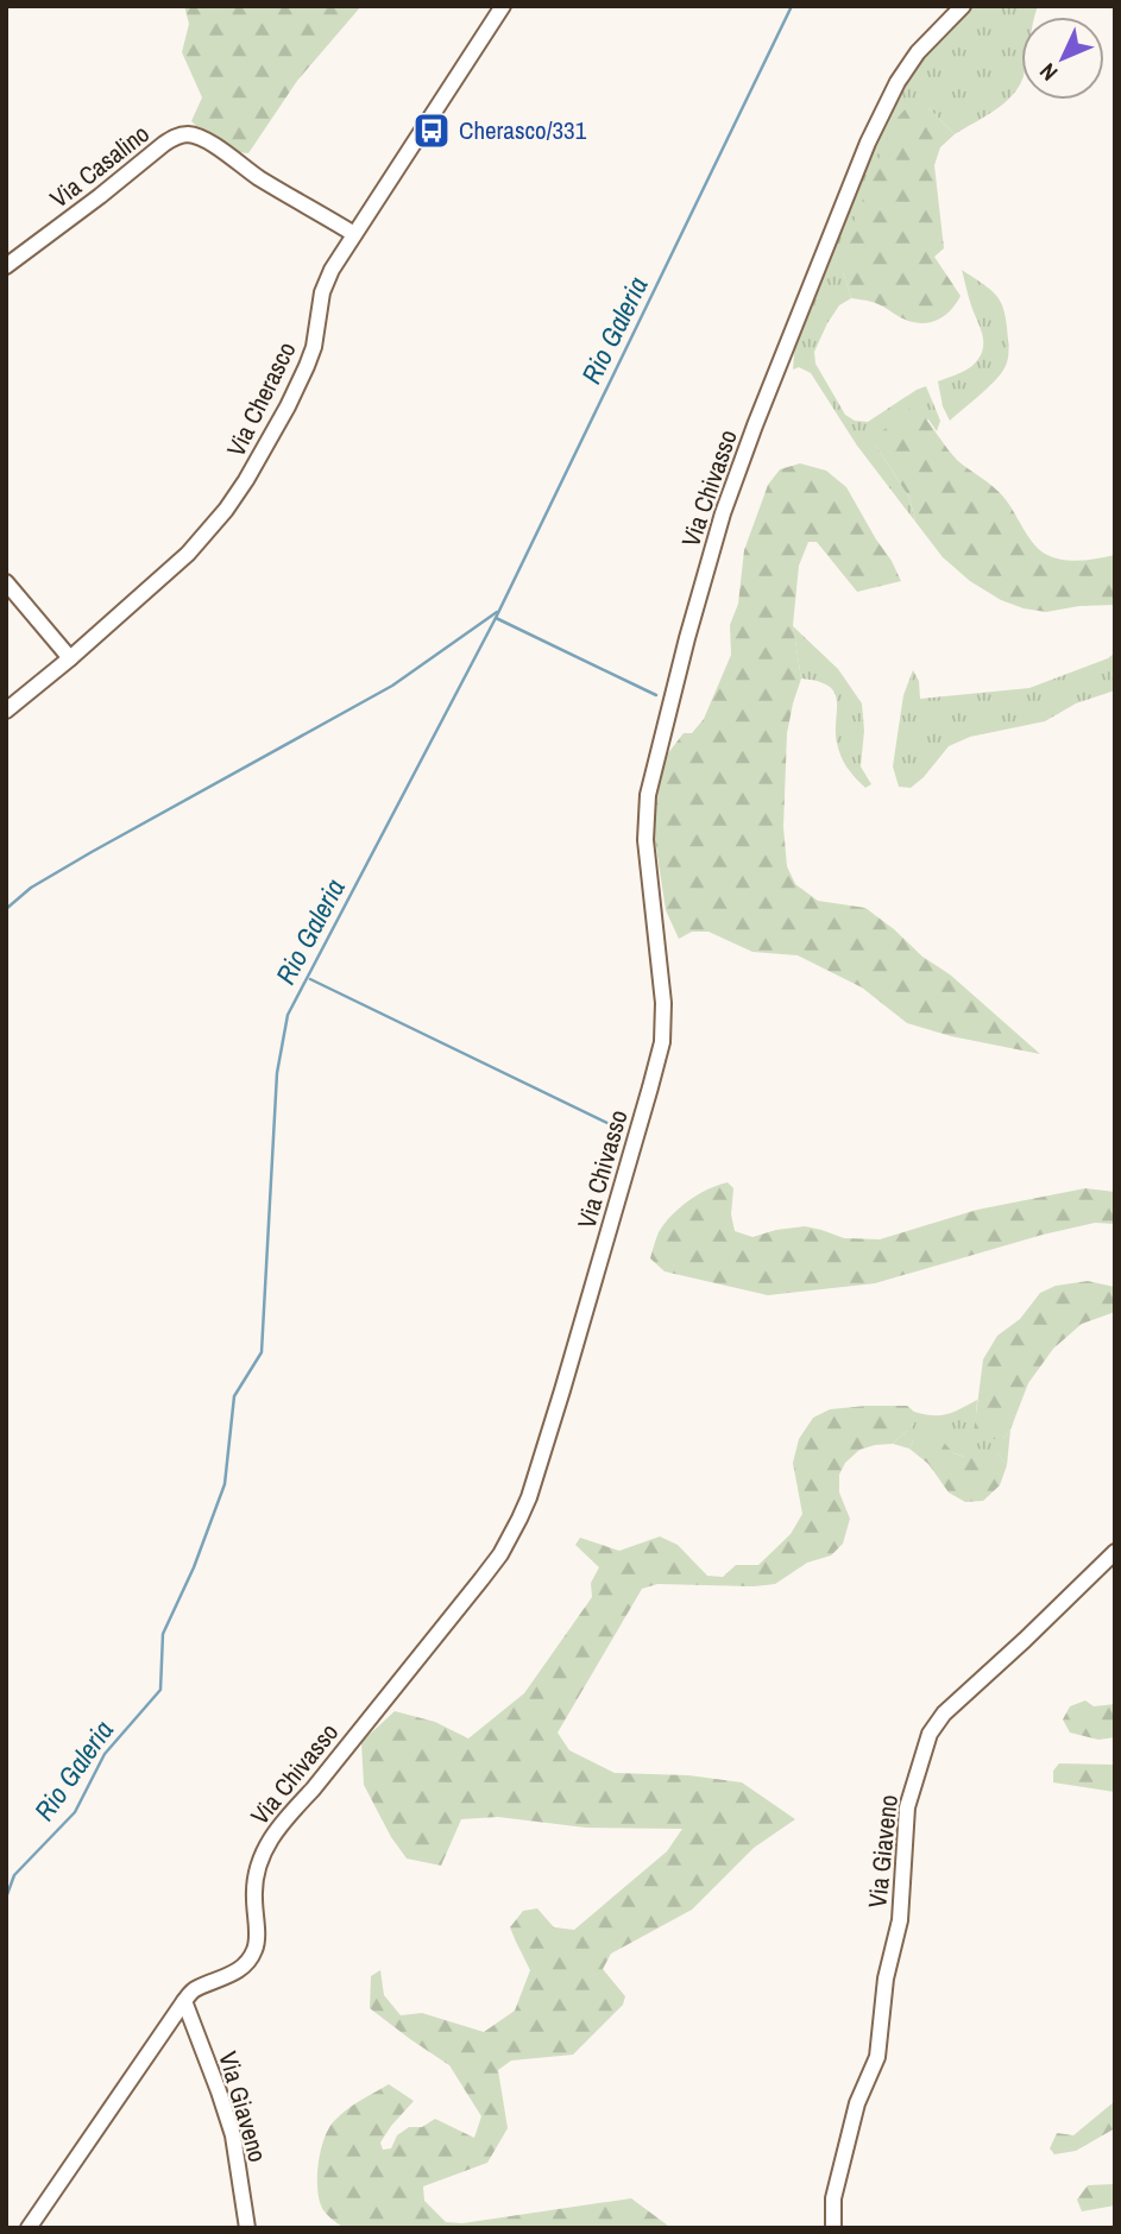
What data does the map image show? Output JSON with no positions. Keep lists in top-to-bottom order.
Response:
{
  "streets": {
    "street": [
      "Via Casalino",
      "Via Cherasco",
      "Via Chivasso",
      "Via Giaveno"
    ]
  },
  "crossings": [
    ["Via Casalino", "Via Cherasco"],
    ["Via Chivasso", "Via Giaveno"]
  ],
  "water": ["Rio Galeria"],
  "places": {
    "bus stop": ["Cherasco/331"]
  },
  "north": "bottom left"
}
